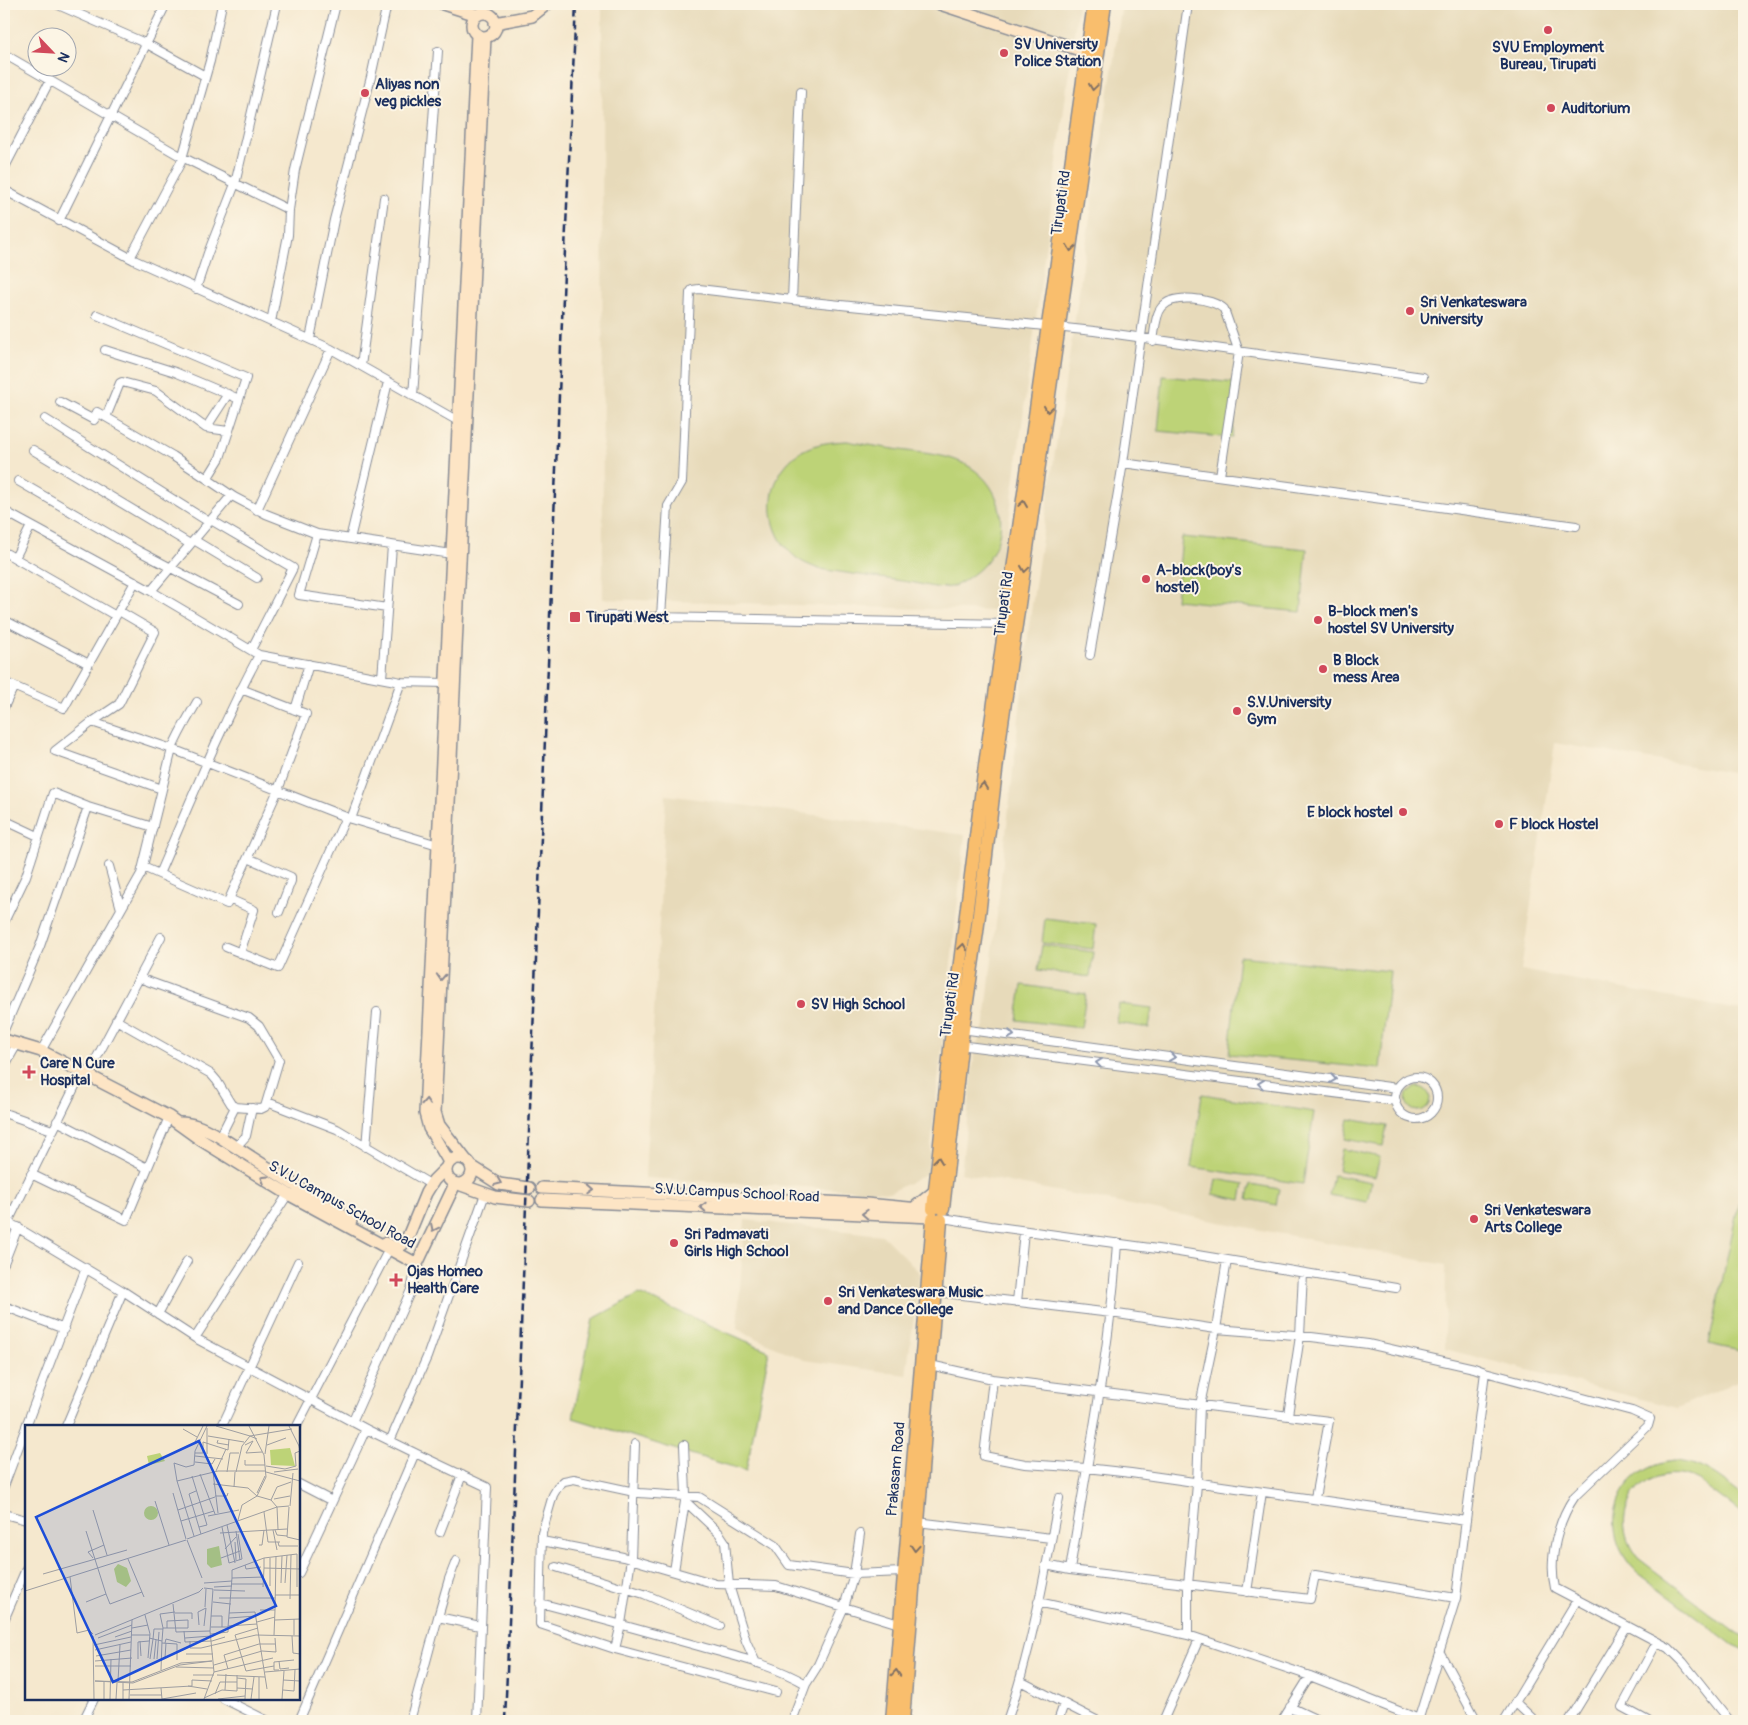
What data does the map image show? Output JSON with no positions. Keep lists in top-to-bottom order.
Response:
{
  "streets": {
    "main road": ["Tirupati Rd", "Prakasam Road"],
    "street": ["S.V.U.Campus School Road"]
  },
  "crossings": [
    ["Tirupati Rd", "S.V.U.Campus School Road"],
    ["Tirupati Rd", "Prakasam Road"],
    ["S.V.U.Campus School Road", "Prakasam Road"]
  ],
  "places": {
    "other": [
      "SVU Employment Bureau, Tirupati",
      "SV University Police Station",
      "Aliyas non veg pickles",
      "Auditorium",
      "Sri Venkateswara University",
      "A-block(boy's hostel)",
      "B-block men's hostel SV University",
      "B Block mess Area",
      "S.V.University Gym",
      "E block hostel",
      "F block Hostel",
      "SV High School",
      "Sri Venkateswara Arts College",
      "Sri Padmavati Girls High School",
      "Sri Venkateswara Music and Dance College"
    ],
    "transit": ["Tirupati West"],
    "health": ["Care N Cure Hospital", "Ojas Homeo Health Care"]
  },
  "north": "bottom right"
}
